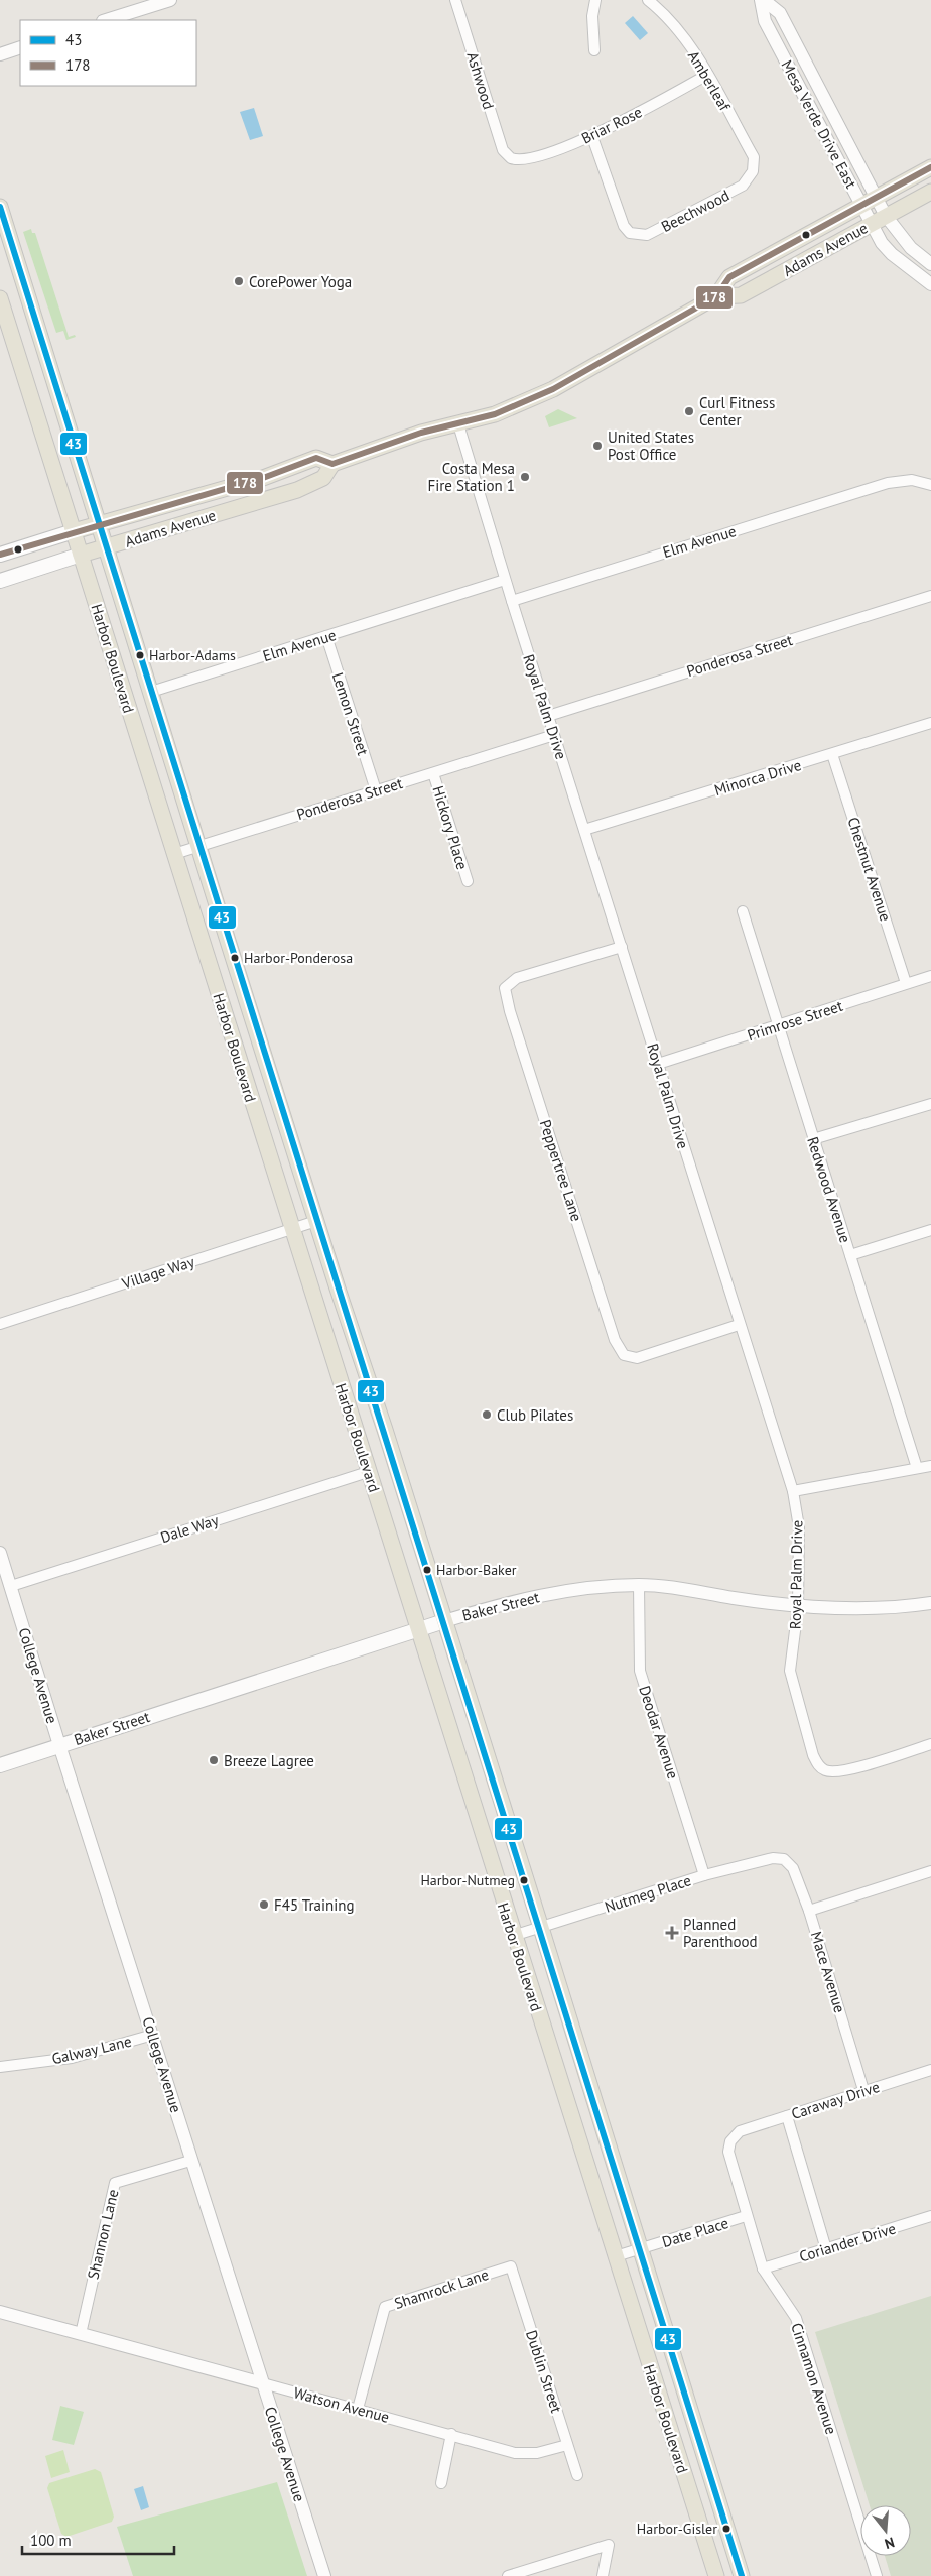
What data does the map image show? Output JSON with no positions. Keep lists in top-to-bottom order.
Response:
{
  "streets": {
    "main road": ["Adams Avenue", "Harbor Boulevard", "Baker Street"],
    "street": [
      "Ashwood",
      "Amberleaf",
      "Mesa Verde Drive East",
      "Briar Rose",
      "Beechwood",
      "Elm Avenue",
      "Ponderosa Street",
      "Royal Palm Drive",
      "Lemon Street",
      "Minorca Drive",
      "Hickory Place",
      "Chestnut Avenue",
      "Primrose Street",
      "Peppertree Lane",
      "Redwood Avenue",
      "Village Way",
      "Dale Way",
      "College Avenue",
      "Deodar Avenue",
      "Nutmeg Place",
      "Mace Avenue",
      "Galway Lane",
      "Caraway Drive",
      "Date Place",
      "Shannon Lane",
      "Coriander Drive",
      "Shamrock Lane",
      "Dublin Street",
      "Cinnamon Avenue",
      "Watson Avenue"
    ]
  },
  "crossings": [
    ["Ashwood", "Briar Rose"],
    ["Amberleaf", "Briar Rose"],
    ["Amberleaf", "Beechwood"],
    ["Mesa Verde Drive East", "Adams Avenue"],
    ["Briar Rose", "Beechwood"],
    ["Adams Avenue", "Harbor Boulevard"],
    ["Adams Avenue", "Royal Palm Drive"],
    ["Elm Avenue", "Harbor Boulevard"],
    ["Elm Avenue", "Royal Palm Drive"],
    ["Elm Avenue", "Lemon Street"],
    ["Ponderosa Street", "Harbor Boulevard"],
    ["Ponderosa Street", "Royal Palm Drive"],
    ["Ponderosa Street", "Lemon Street"],
    ["Ponderosa Street", "Hickory Place"],
    ["Harbor Boulevard", "Village Way"],
    ["Harbor Boulevard", "Dale Way"],
    ["Harbor Boulevard", "Baker Street"],
    ["Harbor Boulevard", "Nutmeg Place"],
    ["Harbor Boulevard", "Date Place"],
    ["Royal Palm Drive", "Minorca Drive"],
    ["Royal Palm Drive", "Primrose Street"],
    ["Royal Palm Drive", "Peppertree Lane"],
    ["Royal Palm Drive", "Baker Street"],
    ["Minorca Drive", "Chestnut Avenue"],
    ["Chestnut Avenue", "Primrose Street"],
    ["Primrose Street", "Redwood Avenue"],
    ["Dale Way", "College Avenue"],
    ["Baker Street", "College Avenue"],
    ["Baker Street", "Deodar Avenue"],
    ["College Avenue", "Galway Lane"],
    ["College Avenue", "Shannon Lane"],
    ["College Avenue", "Watson Avenue"],
    ["Deodar Avenue", "Nutmeg Place"],
    ["Nutmeg Place", "Mace Avenue"],
    ["Mace Avenue", "Caraway Drive"],
    ["Caraway Drive", "Cinnamon Avenue"],
    ["Date Place", "Cinnamon Avenue"],
    ["Shannon Lane", "Watson Avenue"],
    ["Coriander Drive", "Cinnamon Avenue"],
    ["Shamrock Lane", "Dublin Street"],
    ["Shamrock Lane", "Watson Avenue"],
    ["Dublin Street", "Watson Avenue"]
  ],
  "places": {
    "other": [
      "CorePower Yoga",
      "Curl Fitness Center",
      "United States Post Office",
      "Costa Mesa Fire Station 1",
      "Harbor-Adams",
      "Harbor-Ponderosa",
      "Club Pilates",
      "Harbor-Baker",
      "Breeze Lagree",
      "Harbor-Nutmeg",
      "F45 Training",
      "Harbor-Gisler"
    ],
    "health": ["Planned Parenthood"]
  },
  "lines": ["transit line 178", "transit line 43"],
  "legend": ["43", "178"],
  "scale_bar": "100 m",
  "north": "bottom"
}
